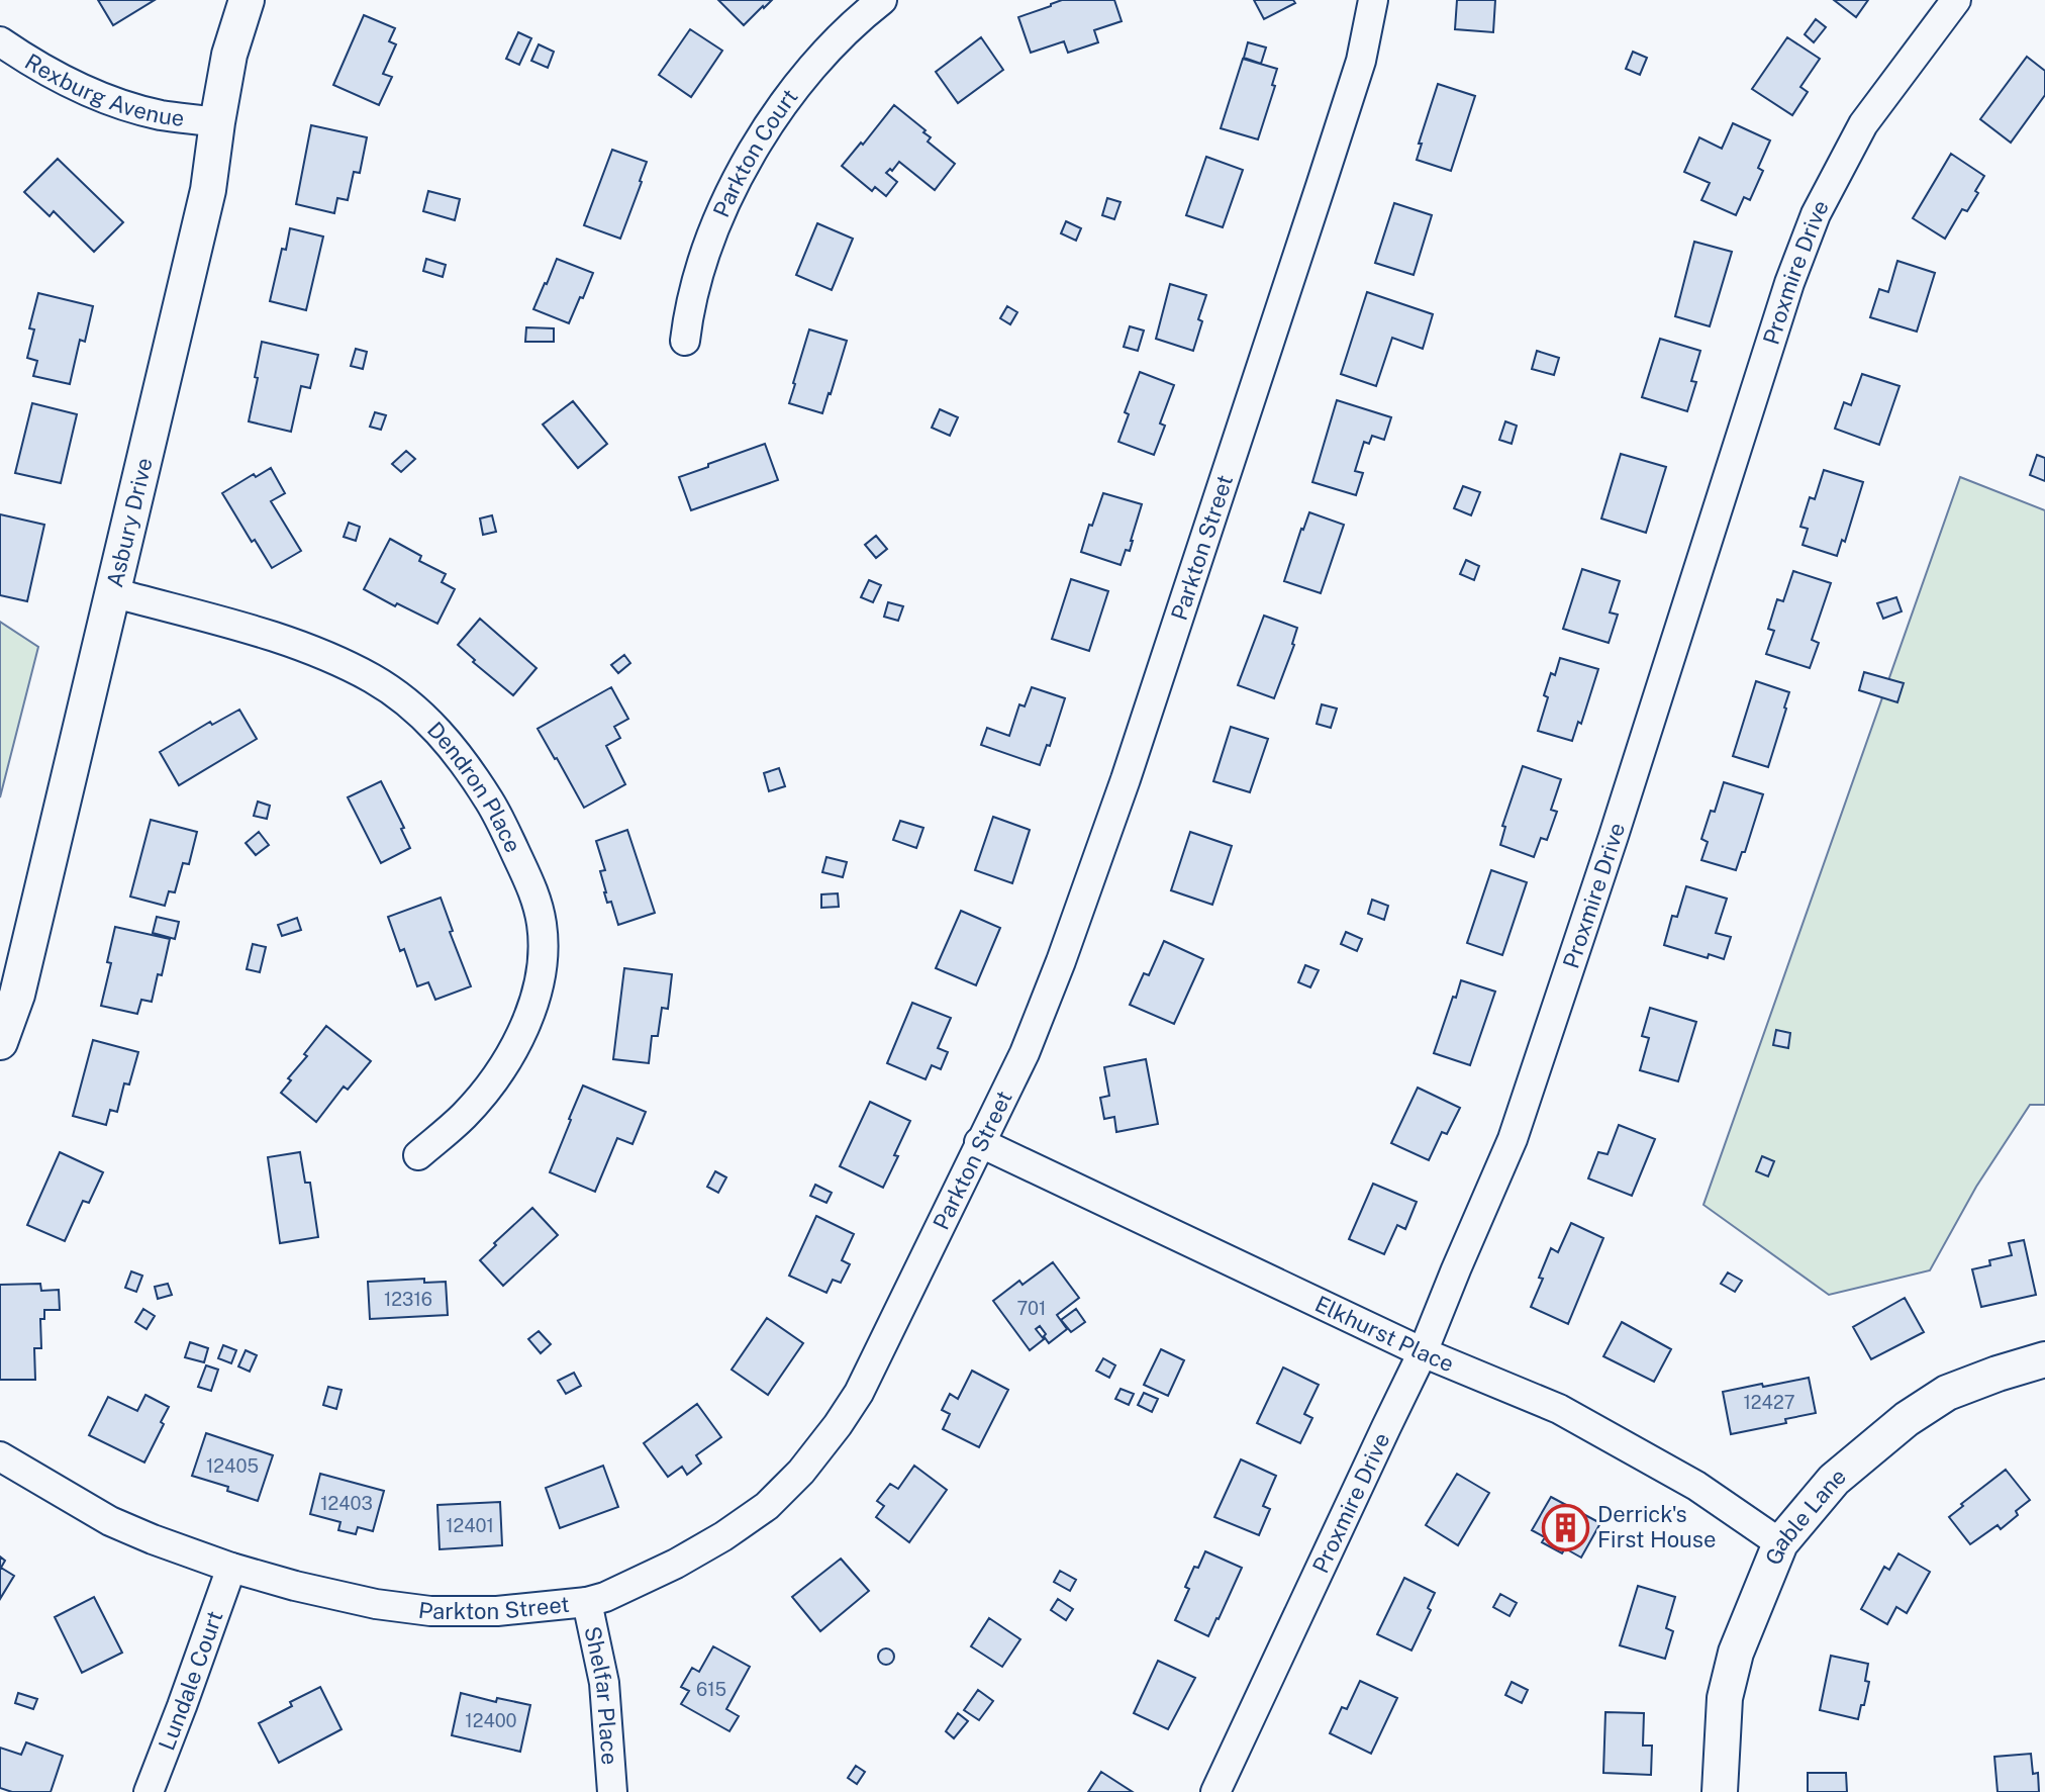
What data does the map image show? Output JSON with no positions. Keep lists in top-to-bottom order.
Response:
{
  "streets": {
    "street": [
      "Rexburg Avenue",
      "Parkton Court",
      "Proxmire Drive",
      "Asbury Drive",
      "Parkton Street",
      "Dendron Place",
      "Elkhurst Place",
      "Gable Lane",
      "Lundale Court",
      "Shelfar Place"
    ]
  },
  "crossings": [
    ["Rexburg Avenue", "Asbury Drive"],
    ["Proxmire Drive", "Elkhurst Place"],
    ["Asbury Drive", "Dendron Place"],
    ["Parkton Street", "Elkhurst Place"],
    ["Parkton Street", "Lundale Court"],
    ["Parkton Street", "Shelfar Place"],
    ["Elkhurst Place", "Gable Lane"]
  ],
  "places": {
    "building": ["Derrick's First House"]
  },
  "house_numbers": [
    "12316",
    "701",
    "12427",
    "12405",
    "12403",
    "12401",
    "615",
    "12400"
  ]
}
